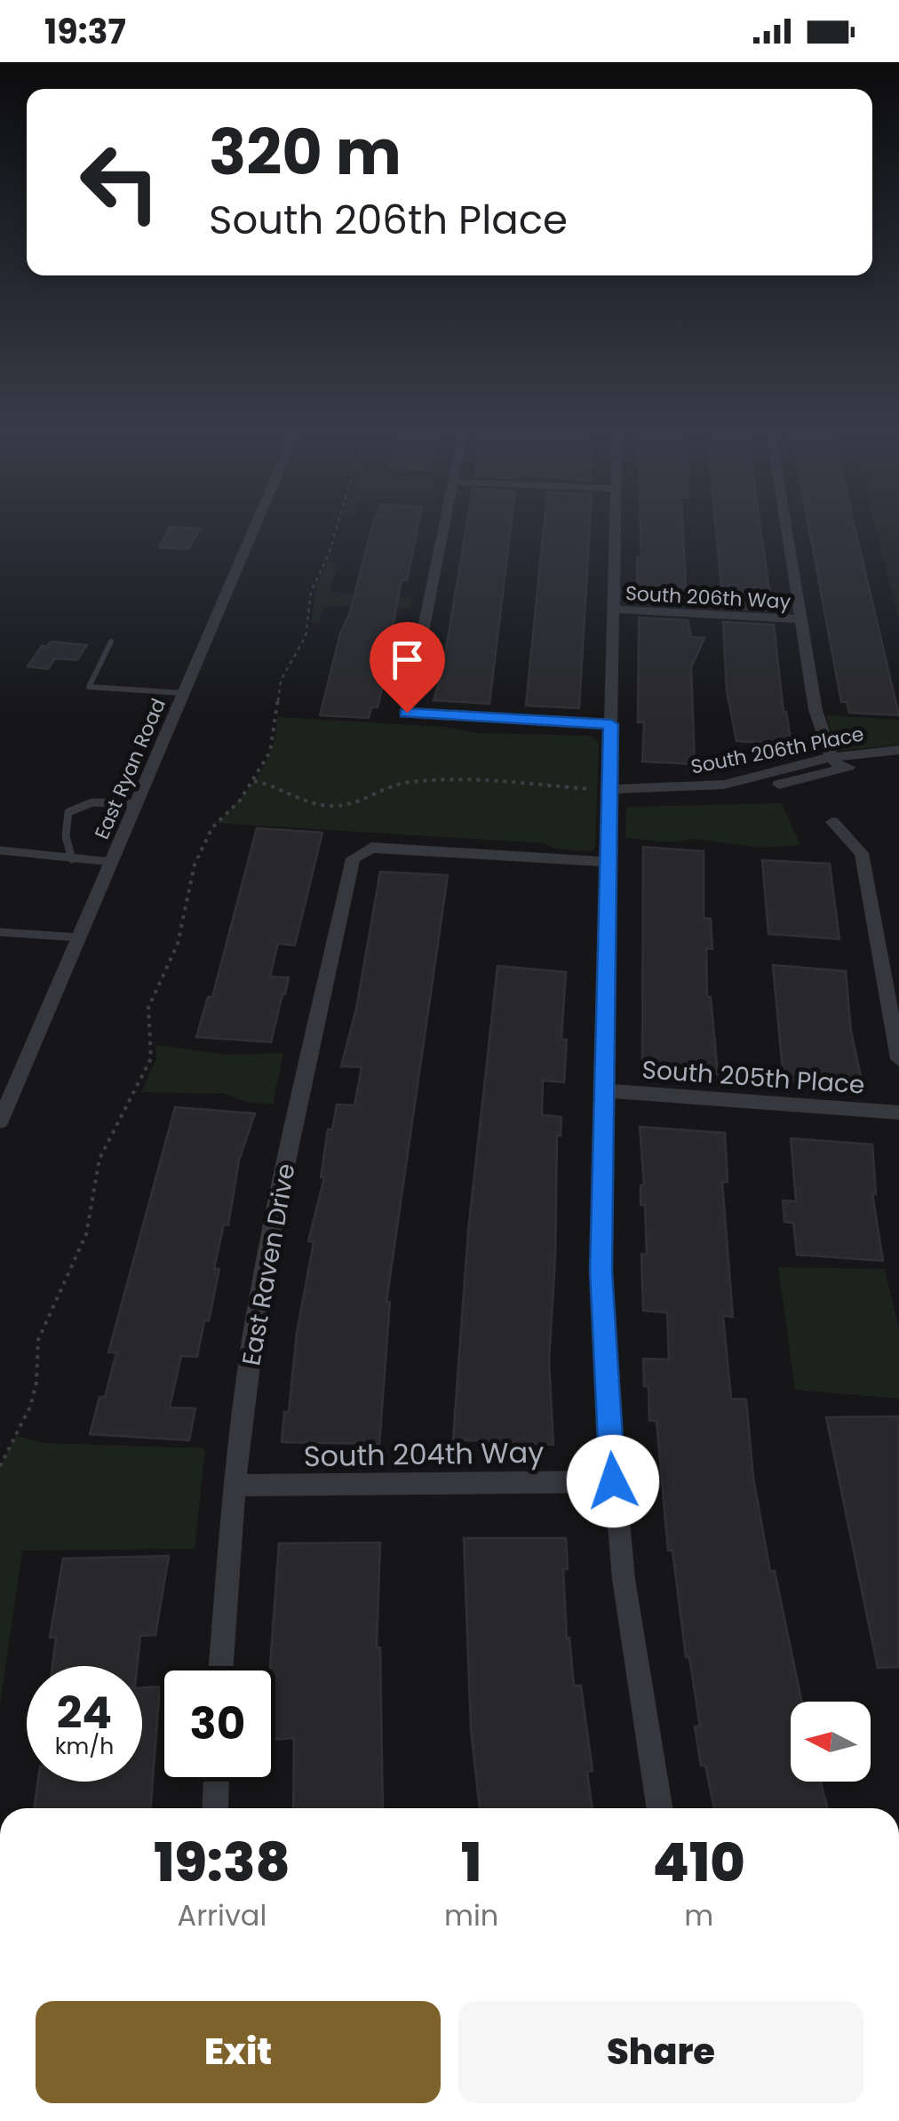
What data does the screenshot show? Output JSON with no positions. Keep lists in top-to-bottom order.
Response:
{
  "streets": {
    "street": [
      "South 206th Way",
      "South 206th Place",
      "East Ryan Road",
      "South 205th Place",
      "East Raven Drive",
      "South 204th Way"
    ]
  },
  "crossings": [
    ["East Raven Drive", "South 204th Way"]
  ],
  "north": "left",
  "page": {
    "status": "19:37",
    "turn": ["320 m", "South 206th Place"],
    "speed": "24 km/h",
    "limit": "30",
    "eta": [
      "19:38",
      "Arrival",
      "1",
      "min",
      "410",
      "m"
    ],
    "buttons": ["Exit", "Share"]
  }
}
